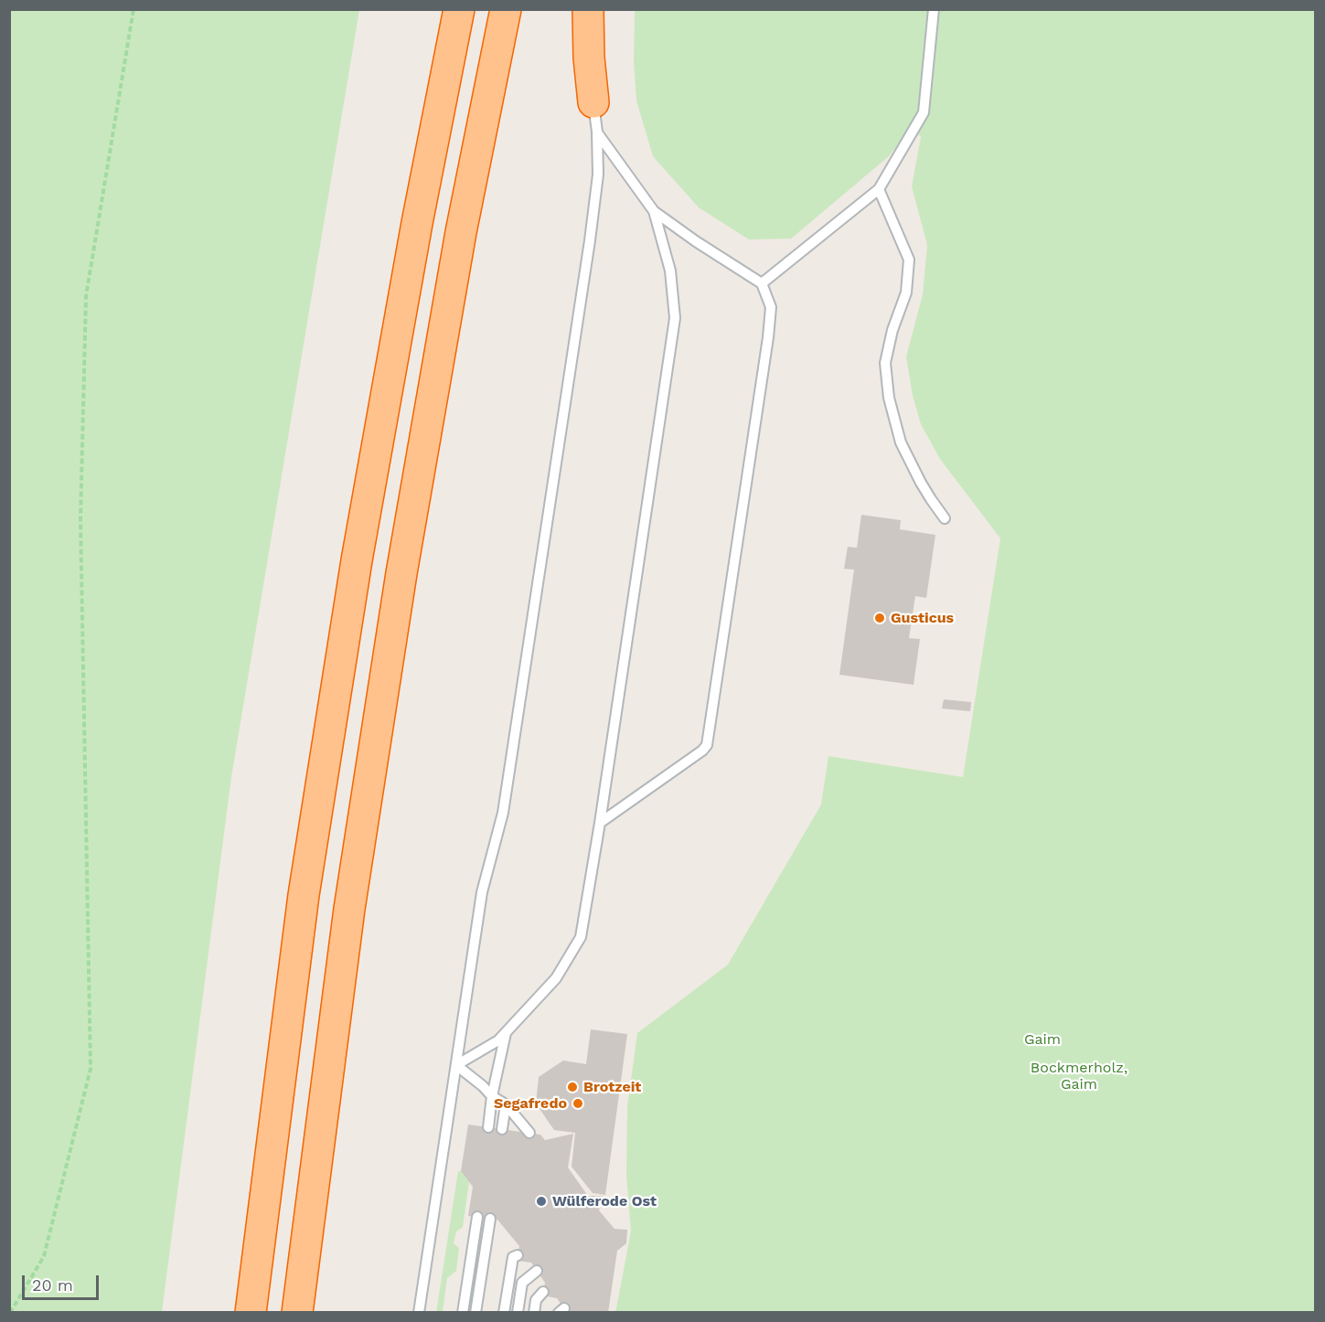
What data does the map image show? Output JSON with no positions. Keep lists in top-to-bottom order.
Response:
{
  "parks": ["Gaim", "Bockmerholz, Gaim"],
  "places": [
    "Gusticus",
    "Brotzeit",
    "Segafredo",
    "Wülferode Ost"
  ],
  "scale_bar": "20 m"
}
